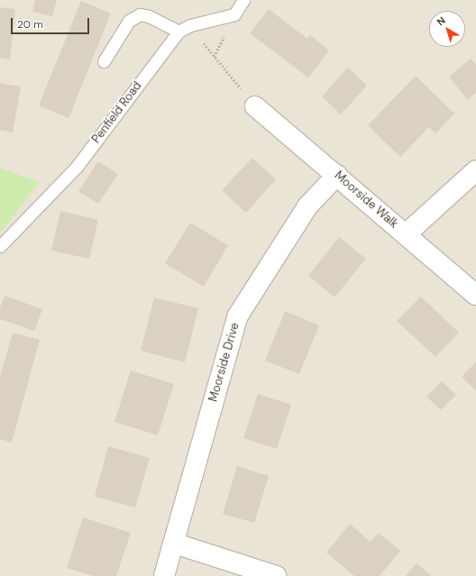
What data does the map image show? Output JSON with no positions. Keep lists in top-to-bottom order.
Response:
{
  "streets": {
    "street": ["Moorside Walk", "Moorside Drive"],
    "lane": ["Penfield Road"]
  },
  "crossings": [
    ["Moorside Walk", "Moorside Drive"]
  ],
  "scale_bar": "20 m",
  "north": "top left"
}
